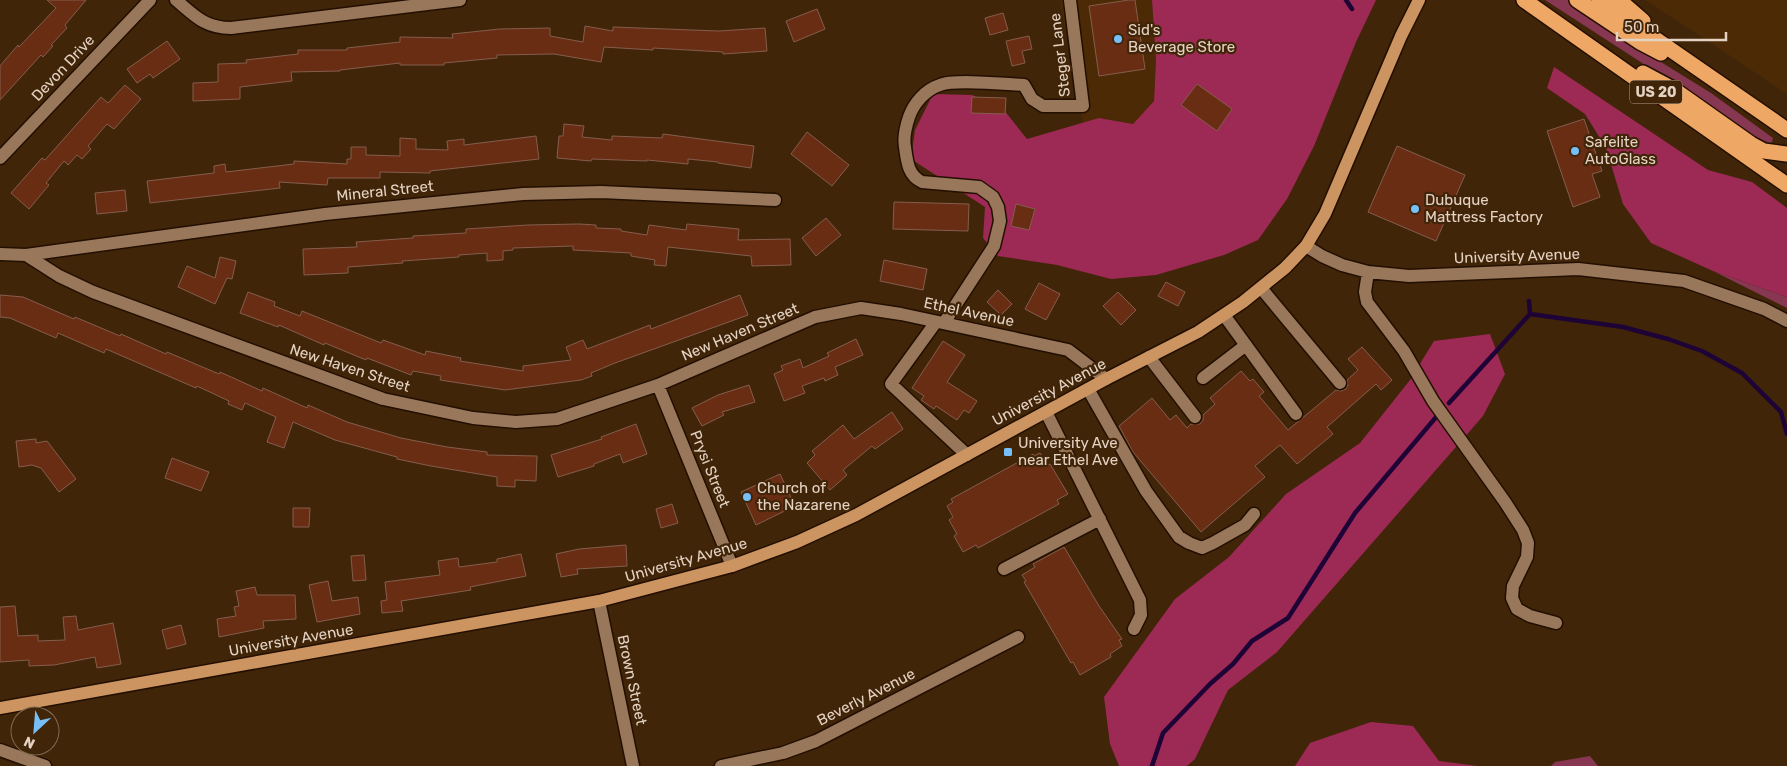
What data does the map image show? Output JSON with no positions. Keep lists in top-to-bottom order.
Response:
{
  "streets": {
    "highway": ["US 20"],
    "main road": ["University Avenue"],
    "street": [
      "Steger Lane",
      "Devon Drive",
      "Mineral Street",
      "Ethel Avenue",
      "New Haven Street",
      "Prysi Street",
      "Brown Street",
      "Beverly Avenue"
    ]
  },
  "crossings": [
    ["Steger Lane", "Ethel Avenue"],
    ["Mineral Street", "New Haven Street"],
    ["University Avenue", "Ethel Avenue"],
    ["University Avenue", "Prysi Street"],
    ["University Avenue", "Brown Street"],
    ["Ethel Avenue", "New Haven Street"],
    ["New Haven Street", "Prysi Street"]
  ],
  "places": {
    "other": [
      "Sid's Beverage Store",
      "Safelite AutoGlass",
      "Dubuque Mattress Factory",
      "Church of the Nazarene"
    ],
    "transit": ["University Ave near Ethel Ave"]
  },
  "scale_bar": "50 m",
  "north": "bottom left"
}
